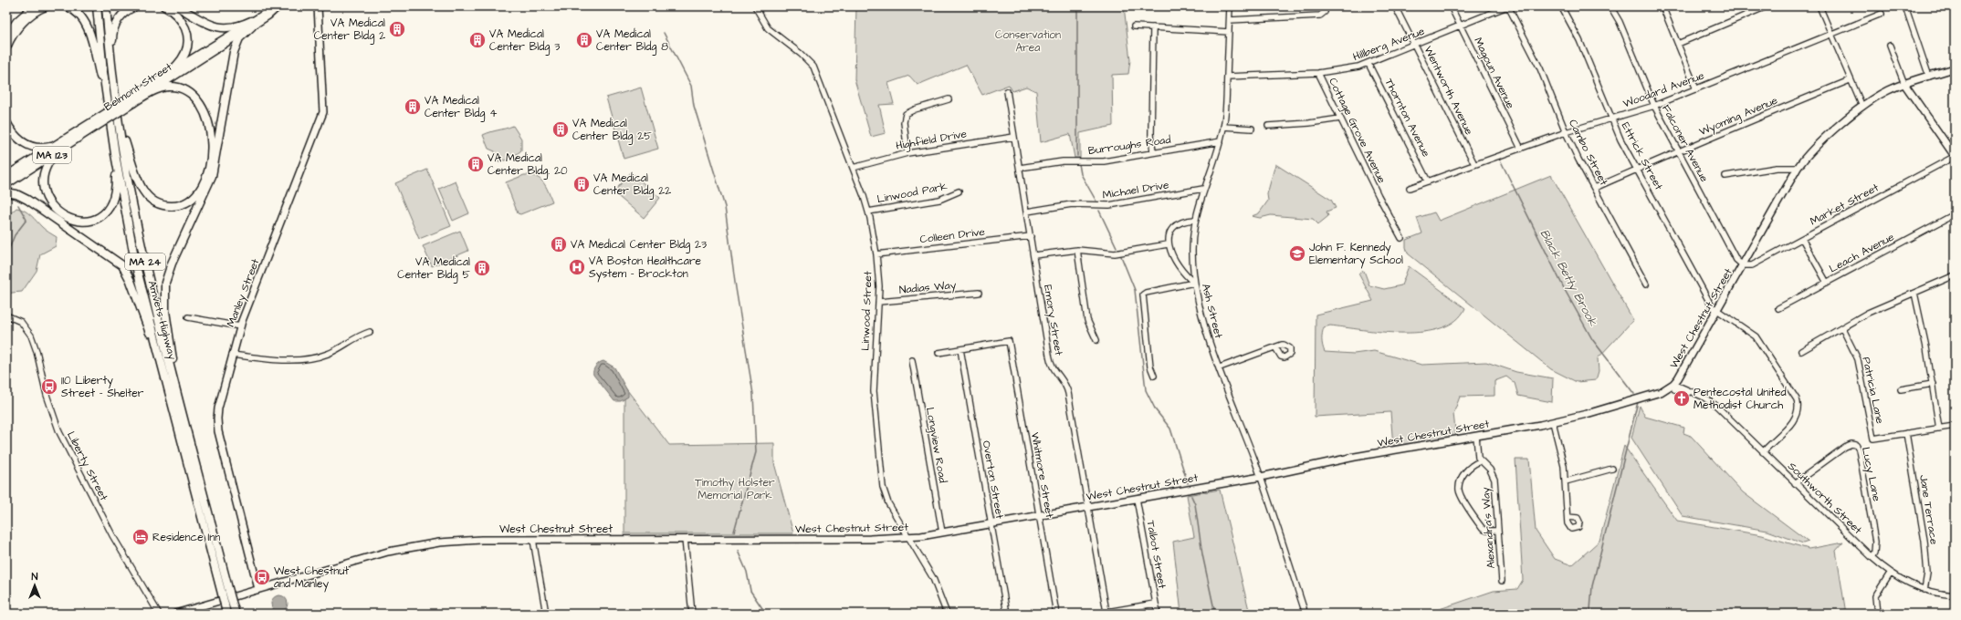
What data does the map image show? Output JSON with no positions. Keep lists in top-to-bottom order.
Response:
{
  "streets": {
    "highway": [
      "Belmont Street",
      "MA 123",
      "MA 24",
      "Amvets Highway"
    ],
    "main road": ["Manley Street", "West Chestnut Street"],
    "street": [
      "Hillberg Avenue",
      "Magoun Avenue",
      "Woodard Avenue",
      "Wentworth Avenue",
      "Wyoming Avenue",
      "Thornton Avenue",
      "Cottage Grove Avenue",
      "Highfield Drive",
      "Falconer Avenue",
      "Burroughs Road",
      "Cambo Street",
      "Ettrick Street",
      "Michael Drive",
      "Linwood Park",
      "Market Street",
      "Colleen Drive",
      "Leach Avenue",
      "Nadias Way",
      "Linwood Street",
      "Ash Street",
      "Emory Street",
      "Patricia Lane",
      "Longview Road",
      "Liberty Street",
      "Lucy Lane",
      "Whitmore Street",
      "Overton Street",
      "Southworth Street",
      "Jane Terrace",
      "Alexandra's Way",
      "Talbot Street"
    ]
  },
  "crossings": [
    ["Hillberg Avenue", "Magoun Avenue"],
    ["Hillberg Avenue", "Wentworth Avenue"],
    ["Hillberg Avenue", "Thornton Avenue"],
    ["Hillberg Avenue", "Cottage Grove Avenue"],
    ["Hillberg Avenue", "Cambo Street"],
    ["Hillberg Avenue", "Ash Street"],
    ["Magoun Avenue", "Woodard Avenue"],
    ["Woodard Avenue", "Wentworth Avenue"],
    ["Woodard Avenue", "Thornton Avenue"],
    ["Woodard Avenue", "Falconer Avenue"],
    ["Woodard Avenue", "Cambo Street"],
    ["Woodard Avenue", "Ettrick Street"],
    ["Wyoming Avenue", "Falconer Avenue"],
    ["Wyoming Avenue", "Cambo Street"],
    ["Wyoming Avenue", "Ettrick Street"],
    ["Highfield Drive", "Linwood Street"],
    ["Highfield Drive", "Emory Street"],
    ["Falconer Avenue", "Market Street"],
    ["Falconer Avenue", "West Chestnut Street"],
    ["Burroughs Road", "Ash Street"],
    ["Burroughs Road", "Emory Street"],
    ["Ettrick Street", "West Chestnut Street"],
    ["Michael Drive", "Ash Street"],
    ["Michael Drive", "Emory Street"],
    ["Linwood Park", "Linwood Street"],
    ["Market Street", "West Chestnut Street"],
    ["Colleen Drive", "Linwood Street"],
    ["Colleen Drive", "Emory Street"],
    ["Nadias Way", "Linwood Street"],
    ["Manley Street", "West Chestnut Street"],
    ["Linwood Street", "West Chestnut Street"],
    ["Ash Street", "West Chestnut Street"],
    ["West Chestnut Street", "Emory Street"],
    ["West Chestnut Street", "Longview Road"],
    ["West Chestnut Street", "Whitmore Street"],
    ["West Chestnut Street", "Overton Street"],
    ["West Chestnut Street", "Southworth Street"],
    ["West Chestnut Street", "Talbot Street"],
    ["Patricia Lane", "Jane Terrace"],
    ["Lucy Lane", "Southworth Street"],
    ["Whitmore Street", "Overton Street"],
    ["Southworth Street", "Jane Terrace"]
  ],
  "water": ["Black Betty Brook"],
  "parks": ["Conservation Area", "Timothy Holster Memorial Park"],
  "places": {
    "building": [
      "VA Medical Center Bldg 2",
      "VA Medical Center Bldg 3",
      "VA Medical Center Bldg 8",
      "VA Medical Center Bldg 4",
      "VA Medical Center Bldg 25",
      "VA Medical Center Bldg. 20",
      "VA Medical Center Bldg 22",
      "VA Medical Center Bldg 23",
      "VA Medical Center Bldg 5"
    ],
    "school or university": ["John F. Kennedy Elementary School"],
    "hospital": ["VA Boston Healthcare System - Brockton"],
    "bus stop": ["110 Liberty Street - Shelter", "West Chestnut and Manley"],
    "church": ["Pentecostal United Methodist Church"],
    "hotel": ["Residence Inn"]
  },
  "north": "top"
}
